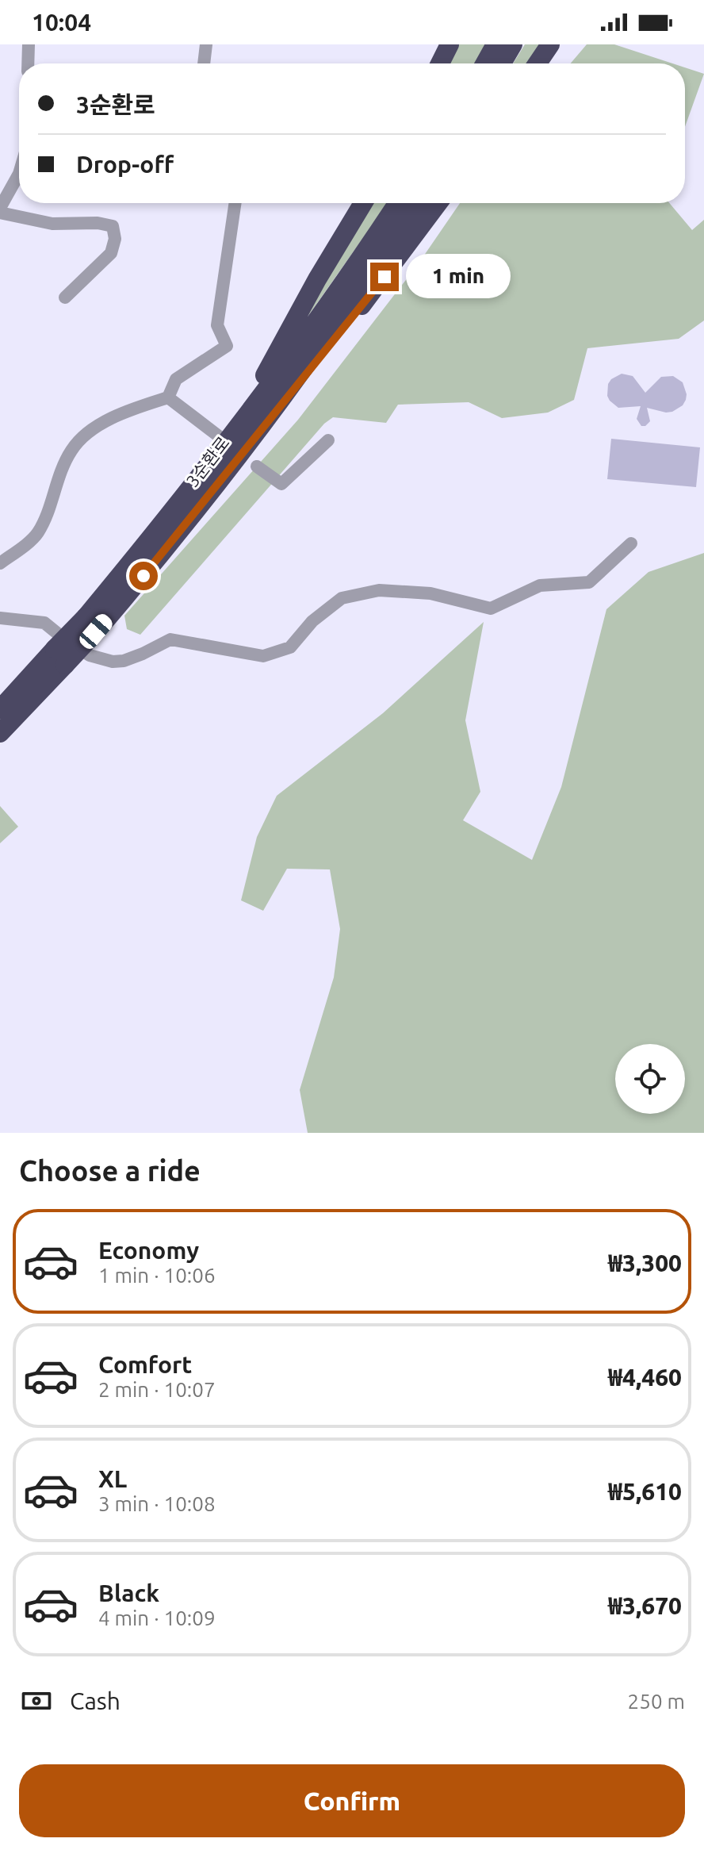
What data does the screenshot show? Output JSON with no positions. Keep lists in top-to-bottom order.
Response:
{
  "streets": {
    "highway": ["3순환로"]
  },
  "page": {
    "status": "10:04",
    "banner": ["3순환로", "Drop-off"],
    "bubble": "1 min",
    "heading": "Choose a ride",
    "list": [
      {
        "name": "Economy",
        "note": "1 min · 10:06",
        "value": "₩3,300"
      },
      {
        "name": "Comfort",
        "note": "2 min · 10:07",
        "value": "₩4,460"
      },
      {
        "name": "XL",
        "note": "3 min · 10:08",
        "value": "₩5,610"
      },
      {
        "name": "Black",
        "note": "4 min · 10:09",
        "value": "₩3,670"
      }
    ],
    "pay": ["Cash", "250 m"],
    "buttons": "Confirm"
  }
}
